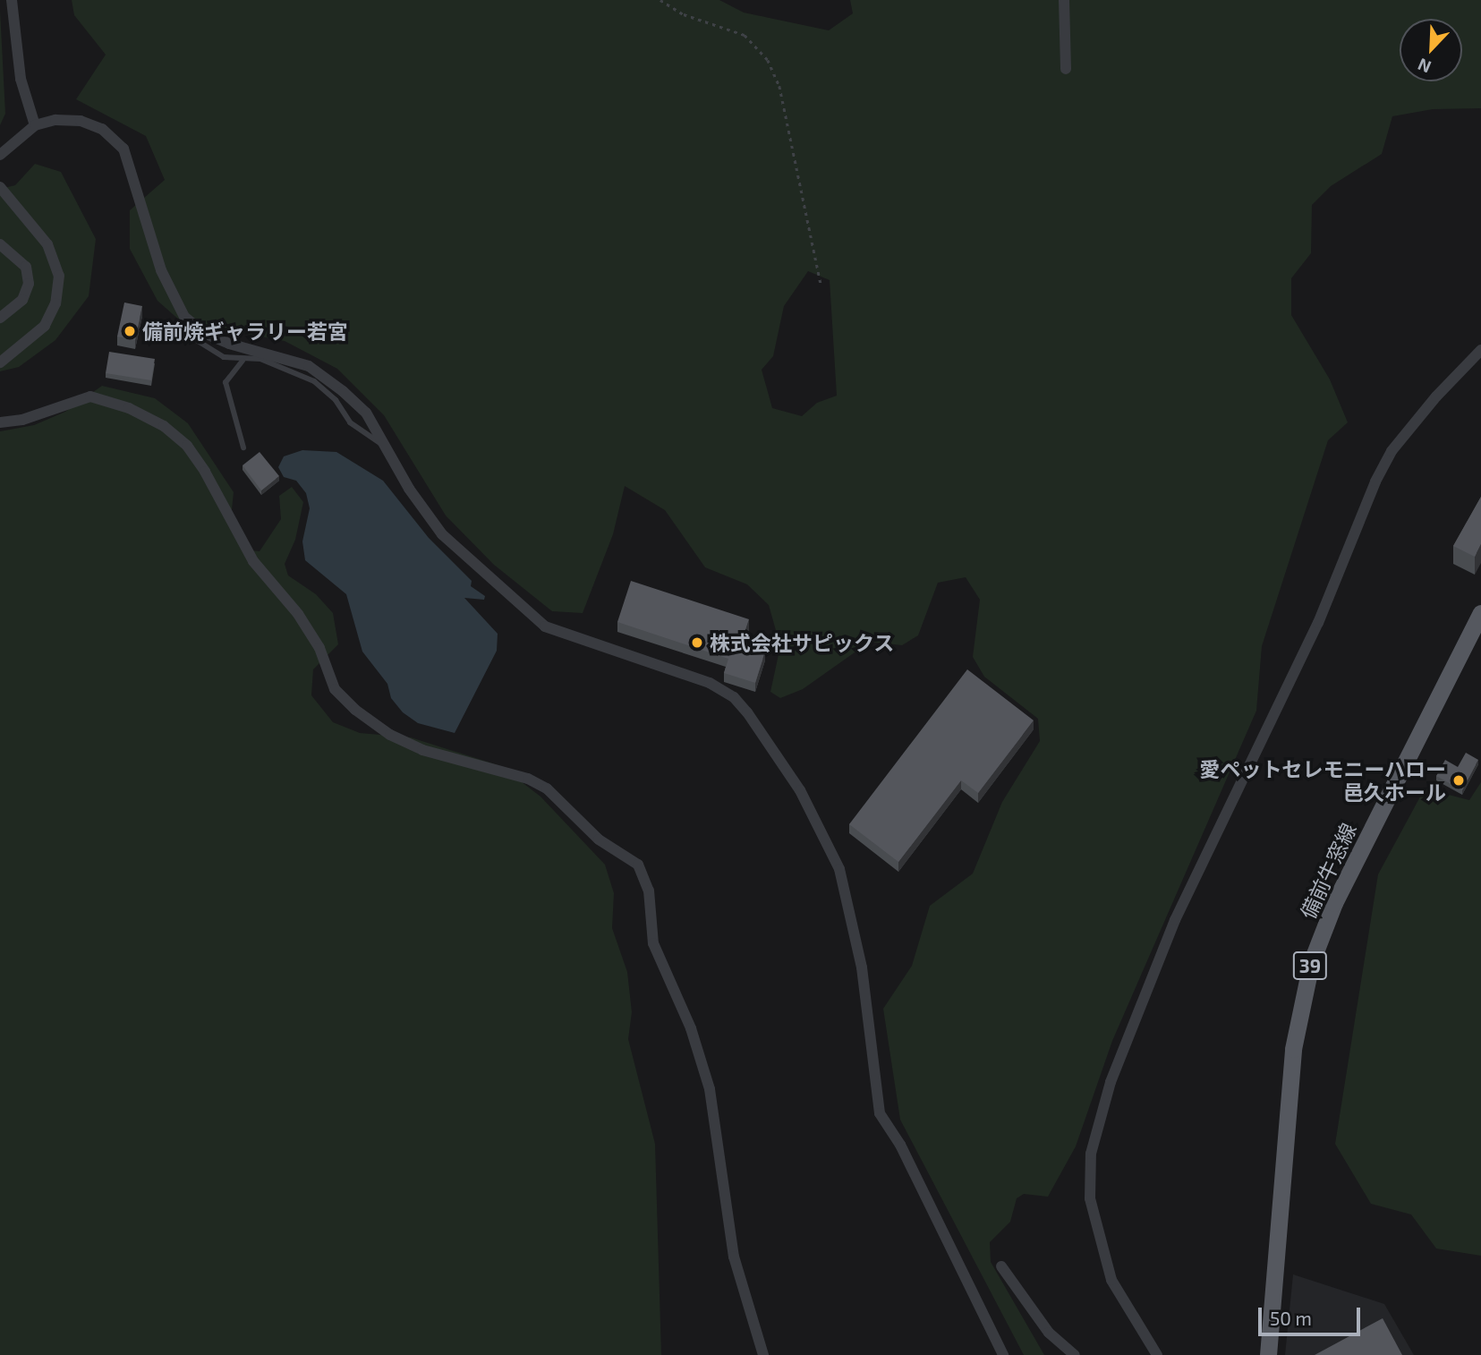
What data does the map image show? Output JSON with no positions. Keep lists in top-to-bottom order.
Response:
{
  "streets": {
    "main road": ["備前牛窓線", "39"]
  },
  "places": ["備前焼ギャラリー若宮", "株式会社サピックス", "愛ペットセレモニーハロー 邑久ホール"],
  "scale_bar": "50 m",
  "north": "bottom left"
}
